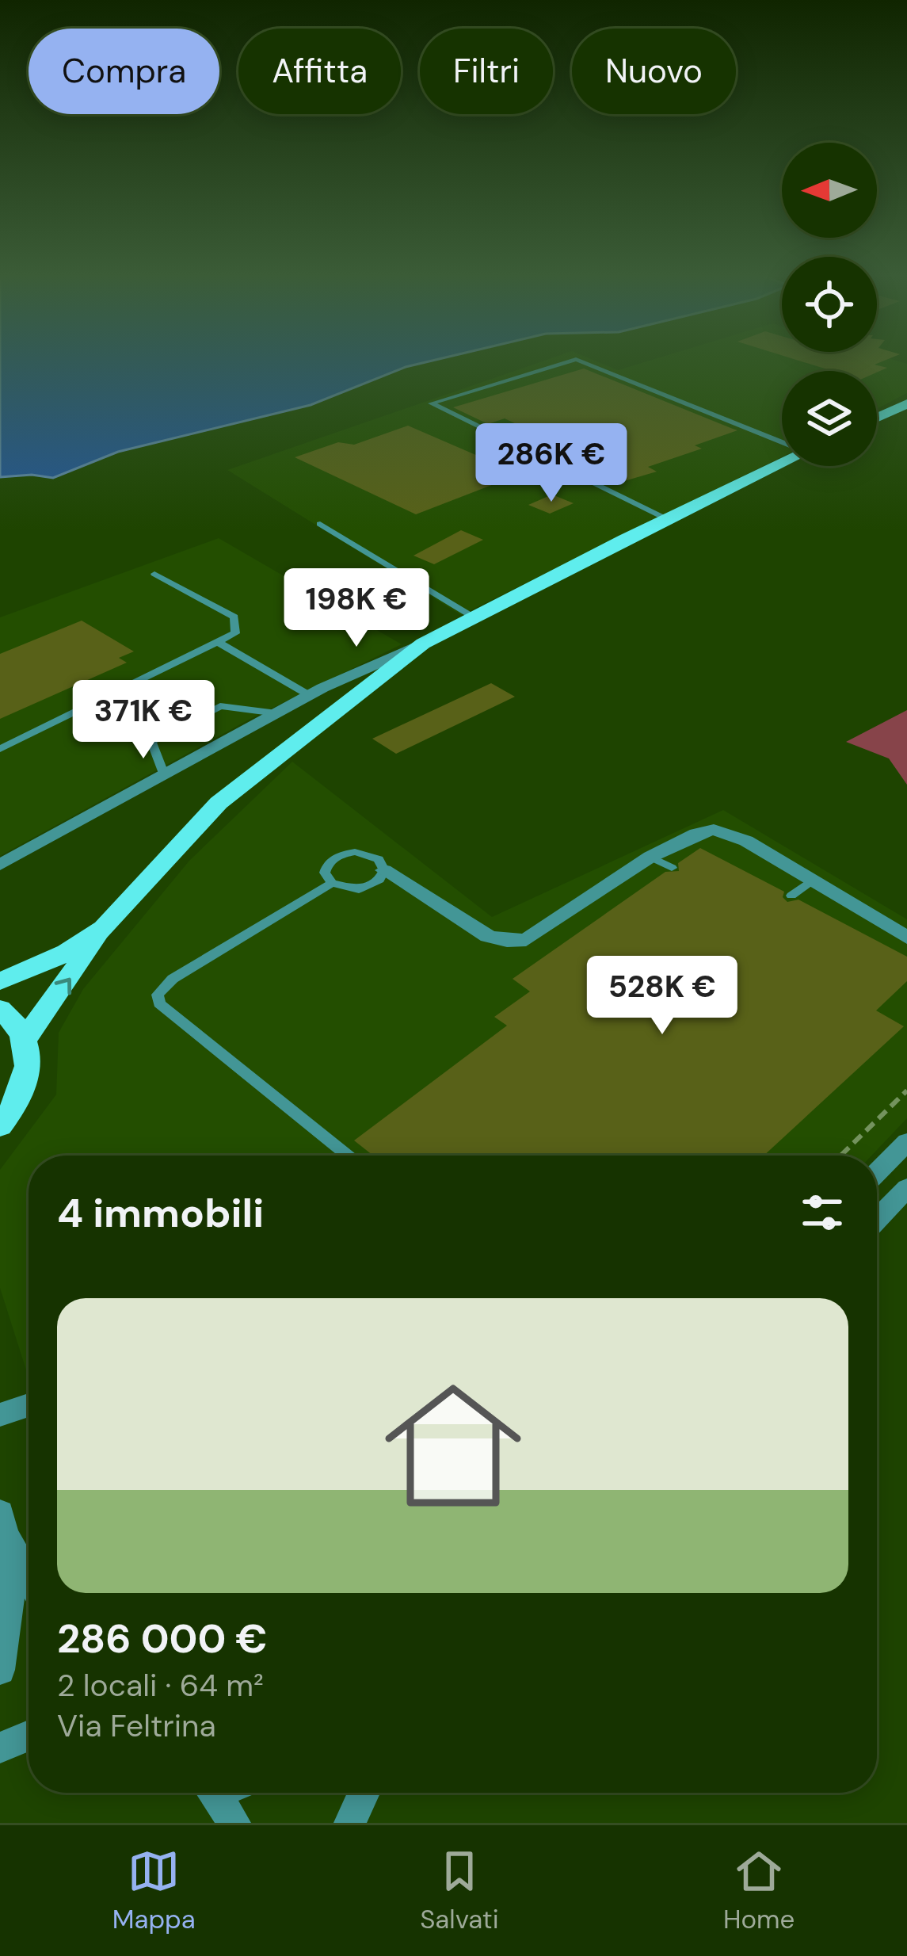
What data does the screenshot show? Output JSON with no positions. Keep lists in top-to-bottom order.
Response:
{
  "north": "left",
  "page": {
    "chip": [
      "Compra",
      "Affitta",
      "Filtri",
      "Nuovo"
    ],
    "price": [
      "286K €",
      "198K €",
      "371K €",
      "528K €"
    ],
    "heading": "4 immobili",
    "list": [
      {
        "name": "286 000 €",
        "note": "2 locali · 64 m² · Via Feltrina"
      }
    ],
    "tabs": ["Mappa", "Salvati", "Home"]
  }
}
